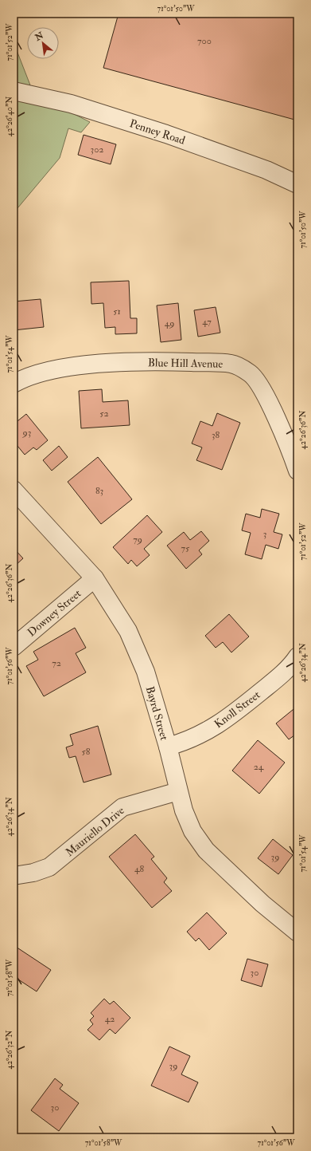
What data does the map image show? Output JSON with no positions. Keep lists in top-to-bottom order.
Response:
{
  "streets": {
    "street": [
      "Penney Road",
      "Blue Hill Avenue",
      "Downey Street",
      "Knoll Street",
      "Bayrd Street",
      "Mauriello Drive"
    ]
  },
  "crossings": [
    ["Downey Street", "Bayrd Street"],
    ["Knoll Street", "Bayrd Street"],
    ["Bayrd Street", "Mauriello Drive"]
  ],
  "house_numbers": [
    "700",
    "302",
    "51",
    "47",
    "49",
    "52",
    "93",
    "38",
    "83",
    "3",
    "79",
    "75",
    "72",
    "58",
    "24",
    "39",
    "48",
    "30",
    "42",
    "39",
    "30"
  ],
  "north": "top left",
  "coordinates": [
    "71°01'50\"W",
    "71°01'52\"W",
    "42°26'40\"N",
    "71°01'54\"W",
    "42°26'36\"N",
    "42°26'34\"N",
    "71°01'56\"W",
    "71°01'58\"W",
    "42°26'32\"N"
  ]
}
